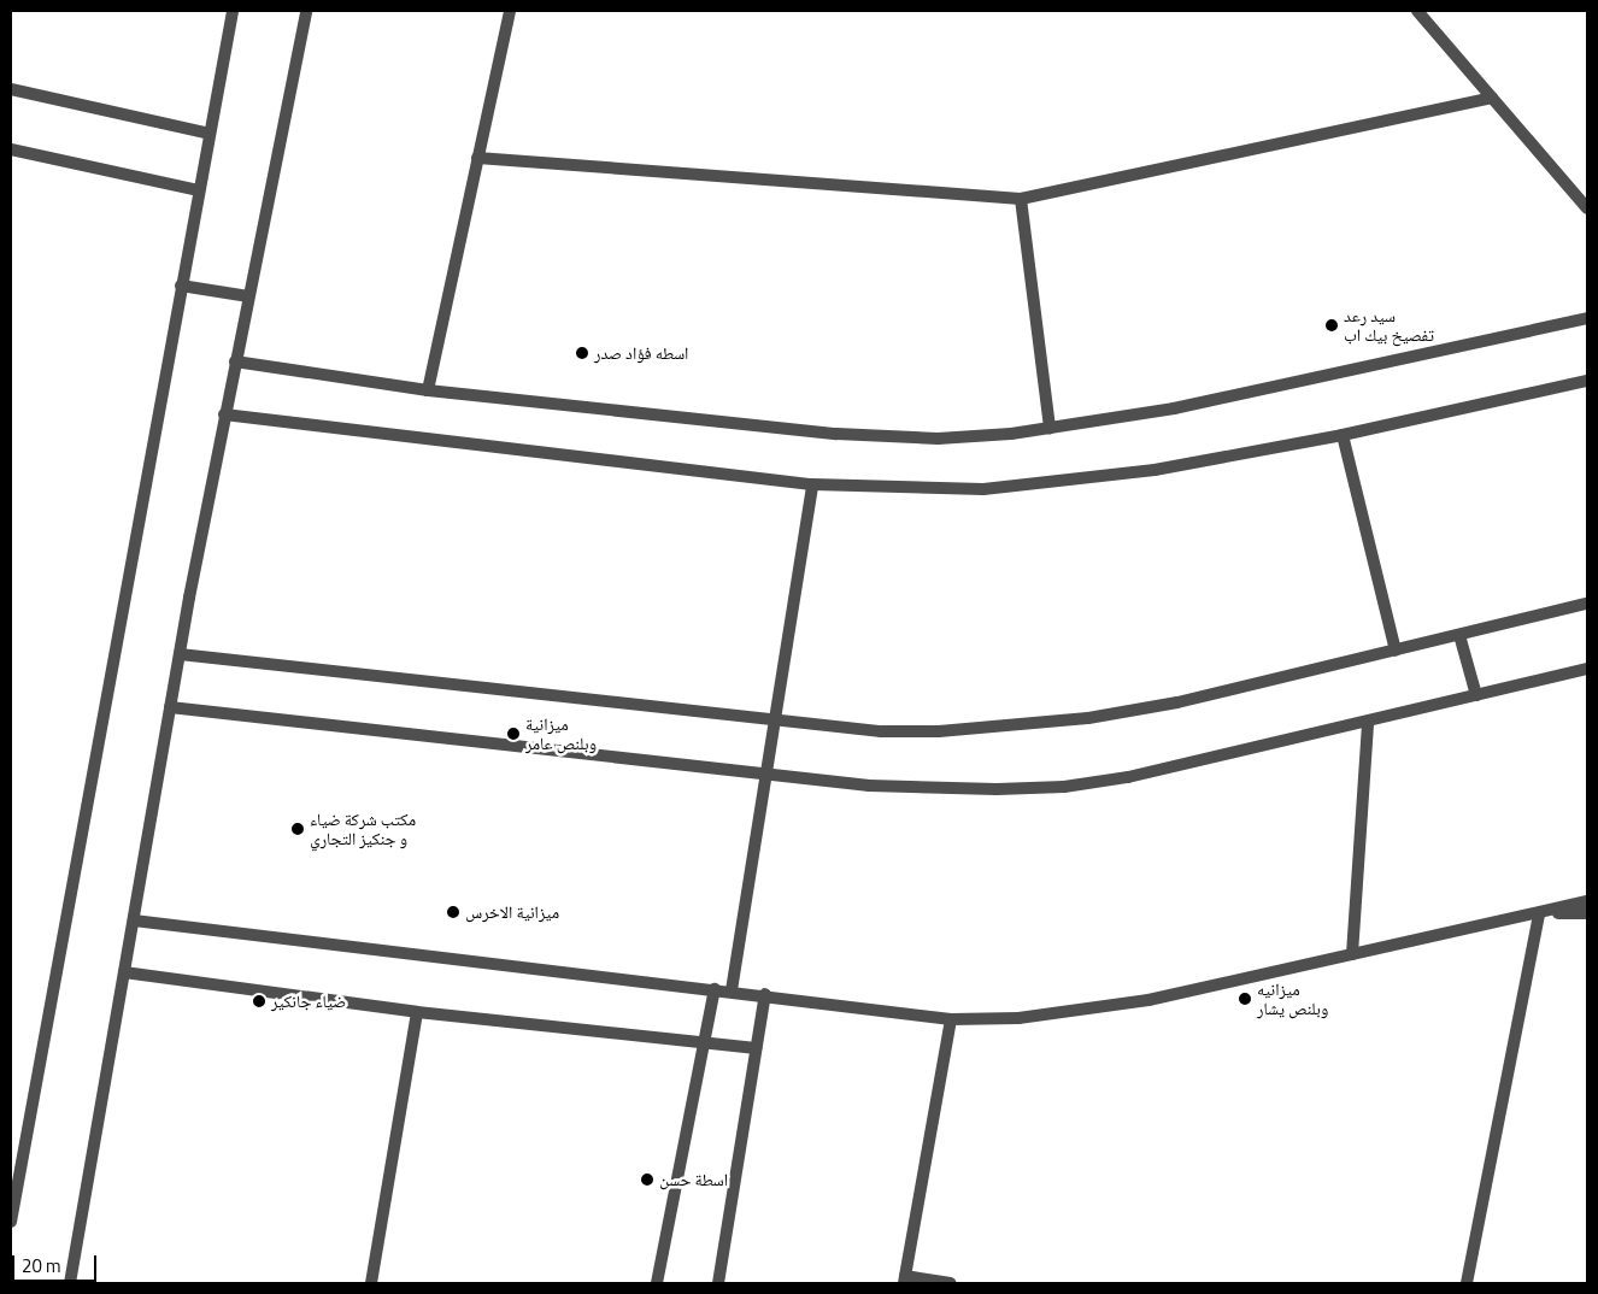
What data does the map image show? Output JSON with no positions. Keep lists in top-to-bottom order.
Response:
{
  "places": [
    "سيد رعد تفصيخ بيك اب",
    "اسطه فؤاد صدر",
    "ميزانية وبلنص عامر",
    "مكتب شركة ضياء و جنكيز التجاري",
    "ميزانية الاخرس",
    "ميزانيه وبلنص يشار",
    "ضياء جانكير",
    "اسطة حسن"
  ],
  "scale_bar": "20 m"
}
